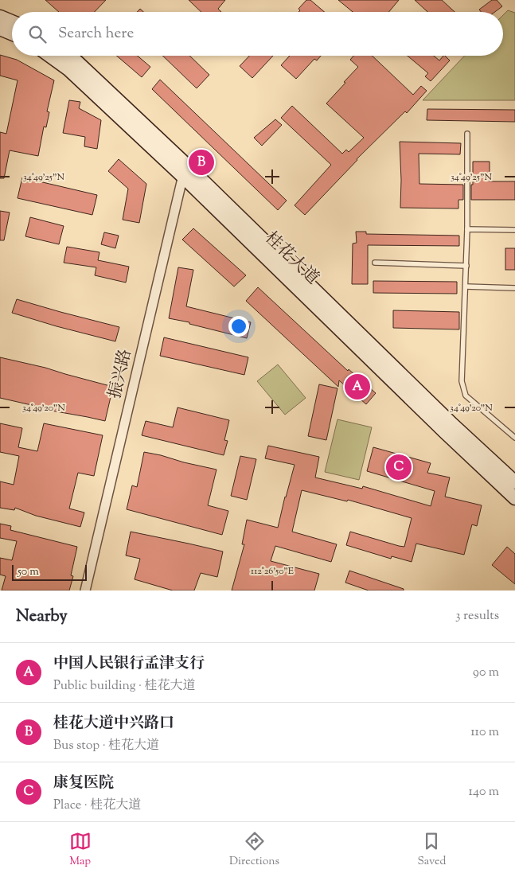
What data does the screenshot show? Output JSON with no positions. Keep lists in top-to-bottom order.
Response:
{
  "streets": {
    "main road": ["桂花大道"],
    "street": ["振兴路"]
  },
  "crossings": [
    ["桂花大道", "振兴路"]
  ],
  "scale_bar": "50 m",
  "page": {
    "search": "Search here",
    "pins": ["B", "A", "C"],
    "scale": "50 m",
    "heading": ["Nearby", "3 results"],
    "list": [
      {
        "mark": "A",
        "name": "中国人民银行孟津支行",
        "note": "Public building · 桂花大道",
        "value": "90 m"
      },
      {
        "mark": "B",
        "name": "桂花大道中兴路口",
        "note": "Bus stop · 桂花大道",
        "value": "110 m"
      },
      {
        "mark": "C",
        "name": "康复医院",
        "note": "Place · 桂花大道",
        "value": "140 m"
      }
    ],
    "nav": ["Map", "Directions", "Saved"]
  },
  "coordinates": ["34°49'25\"N", "34°49'20\"N", "112°26'50\"E"]
}
